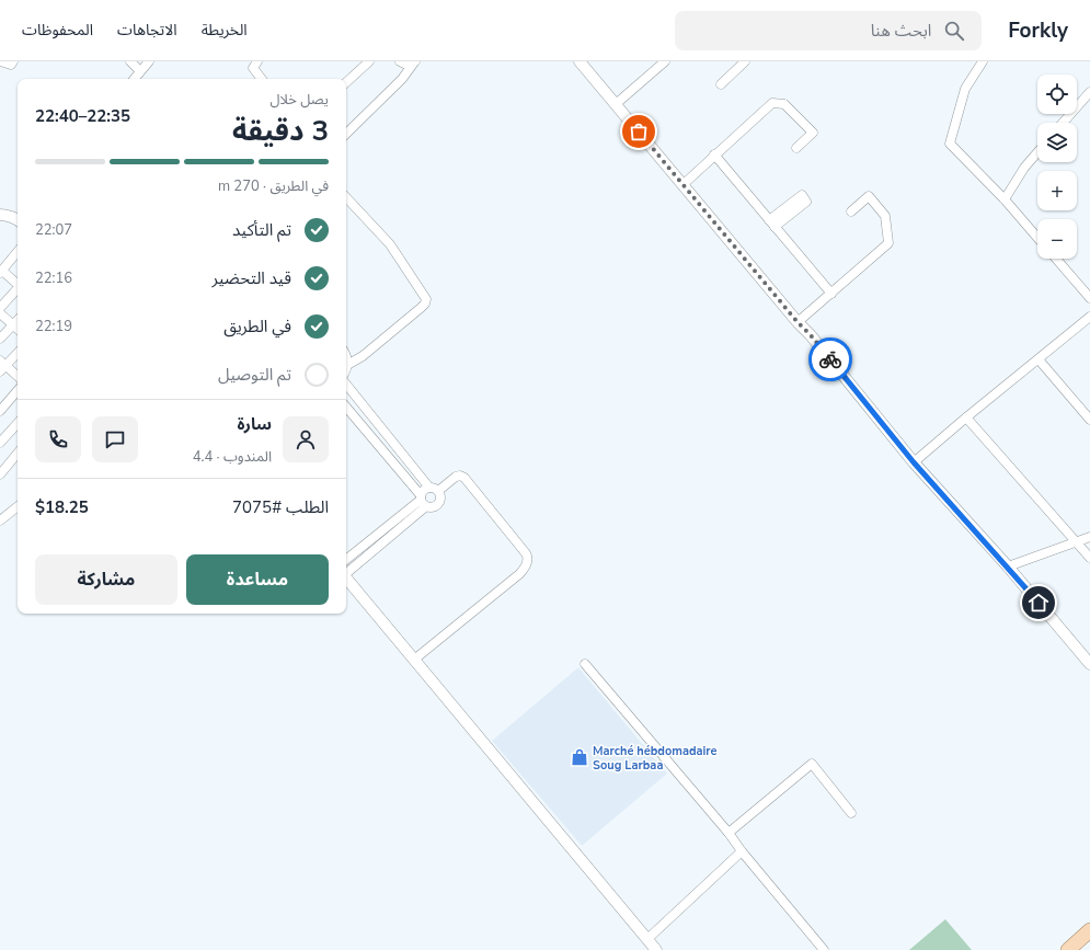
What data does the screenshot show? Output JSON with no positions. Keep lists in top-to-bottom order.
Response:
{
  "places": {
    "shop": ["Marché hébdomadaire Soug Larbaa"]
  },
  "page": {
    "header": "Forkly",
    "search": "ابحث هنا",
    "nav": ["الخريطة", "الاتجاهات", "المحفوظات"],
    "map_buttons": ["+", "−"],
    "heading": ["3 دقيقة", "يصل خلال", "22:35–22:40"],
    "panel": [
      "سارة",
      "المندوب · 4.4",
      "الطلب #7075",
      "$18.25"
    ],
    "bar": "في الطريق · 270 m",
    "list": [
      ["تم التأكيد", "22:07"],
      ["قيد التحضير", "22:16"],
      ["في الطريق", "22:19"],
      "تم التوصيل"
    ],
    "buttons": ["مساعدة", "مشاركة"]
  }
}
